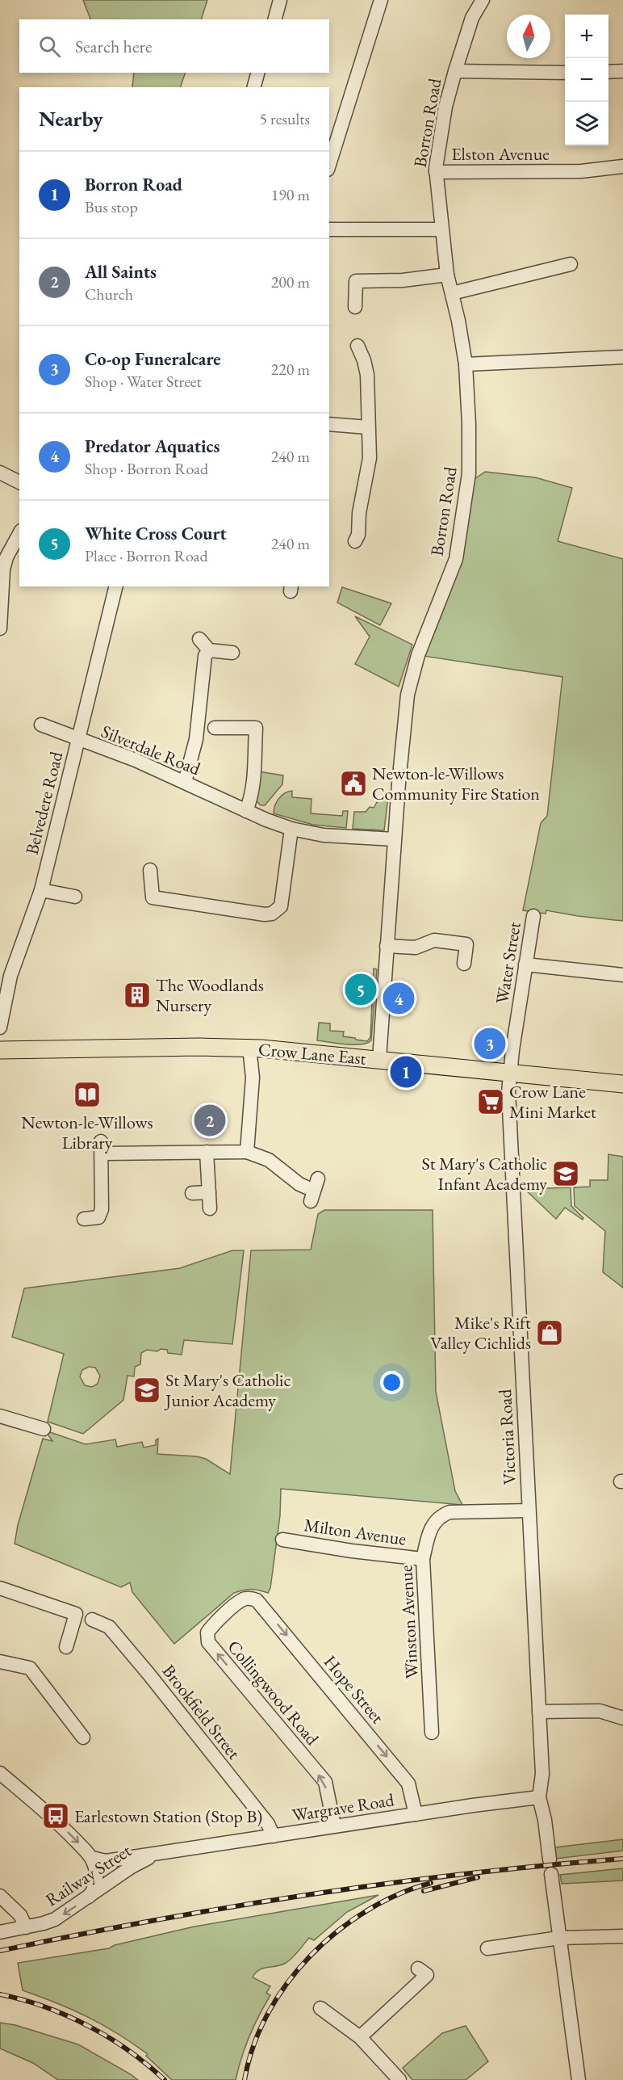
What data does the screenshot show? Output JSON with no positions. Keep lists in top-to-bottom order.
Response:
{
  "streets": {
    "main road": ["Crow Lane East"],
    "street": [
      "Borron Road",
      "Elston Avenue",
      "Silverdale Road",
      "Belvedere Road",
      "Water Street",
      "Victoria Road",
      "Milton Avenue",
      "Winston Avenue",
      "Hope Street",
      "Collingwood Road",
      "Brookfield Street",
      "Wargrave Road",
      "Railway Street"
    ]
  },
  "crossings": [
    ["Borron Road", "Elston Avenue"],
    ["Borron Road", "Silverdale Road"],
    ["Borron Road", "Crow Lane East"],
    ["Silverdale Road", "Belvedere Road"],
    ["Water Street", "Crow Lane East"],
    ["Water Street", "Victoria Road"],
    ["Crow Lane East", "Victoria Road"],
    ["Victoria Road", "Winston Avenue"],
    ["Victoria Road", "Wargrave Road"],
    ["Milton Avenue", "Winston Avenue"],
    ["Hope Street", "Collingwood Road"],
    ["Hope Street", "Wargrave Road"],
    ["Collingwood Road", "Wargrave Road"],
    ["Brookfield Street", "Wargrave Road"],
    ["Wargrave Road", "Railway Street"]
  ],
  "one_way": ["Hope Street", "Collingwood Road", "Railway Street"],
  "places": {
    "public building": ["Newton-le-Willows Community Fire Station"],
    "building": ["The Woodlands Nursery"],
    "library": ["Newton-le-Willows Library"],
    "supermarket": ["Crow Lane Mini Market"],
    "school or university": ["St Mary's Catholic Infant Academy", "St Mary's Catholic Junior Academy"],
    "shop": ["Mike's Rift Valley Cichlids"],
    "bus stop": ["Earlestown Station (Stop B)"]
  },
  "north": "top",
  "page": {
    "map_buttons": ["+", "−"],
    "search": "Search here",
    "heading": ["Nearby", "5 results"],
    "list": [
      {
        "mark": "1",
        "name": "Borron Road",
        "note": "Bus stop",
        "value": "190 m"
      },
      {
        "mark": "2",
        "name": "All Saints",
        "note": "Church",
        "value": "200 m"
      },
      {
        "mark": "3",
        "name": "Co-op Funeralcare",
        "note": "Shop · Water Street",
        "value": "220 m"
      },
      {
        "mark": "4",
        "name": "Predator Aquatics",
        "note": "Shop · Borron Road",
        "value": "240 m"
      },
      {
        "mark": "5",
        "name": "White Cross Court",
        "note": "Place · Borron Road",
        "value": "240 m"
      }
    ],
    "pins": [
      "5",
      "4",
      "3",
      "1",
      "2"
    ]
  }
}
